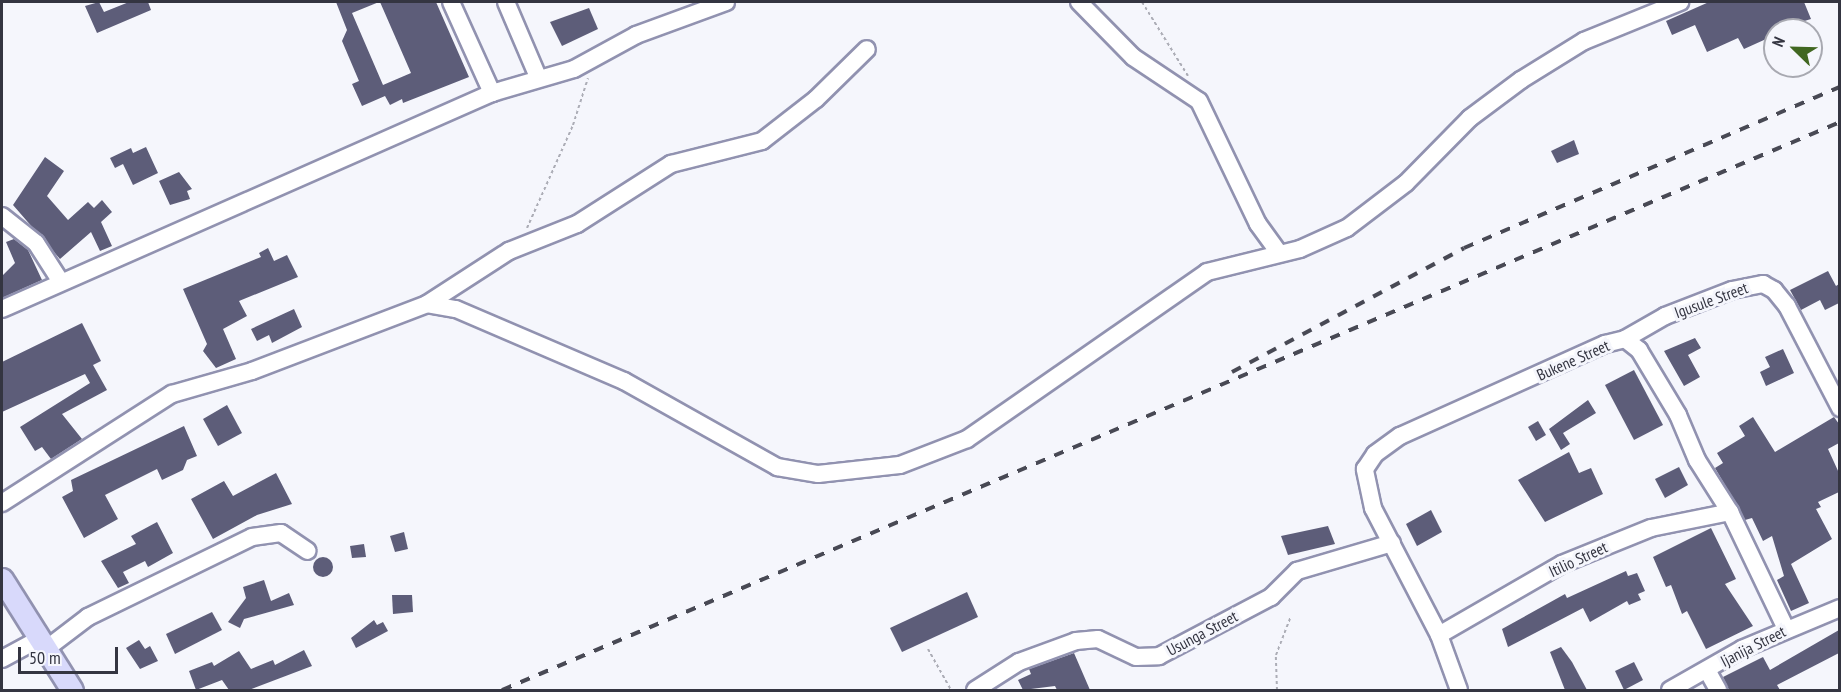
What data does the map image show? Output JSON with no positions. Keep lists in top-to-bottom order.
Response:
{
  "streets": {
    "street": [
      "Igusule Street",
      "Bukene Street",
      "Itilio Street",
      "Usunga Street",
      "Ijanija Street"
    ]
  },
  "crossings": [
    ["Igusule Street", "Bukene Street"],
    ["Bukene Street", "Itilio Street"],
    ["Bukene Street", "Usunga Street"],
    ["Bukene Street", "Ijanija Street"]
  ],
  "scale_bar": "50 m",
  "north": "top left"
}
